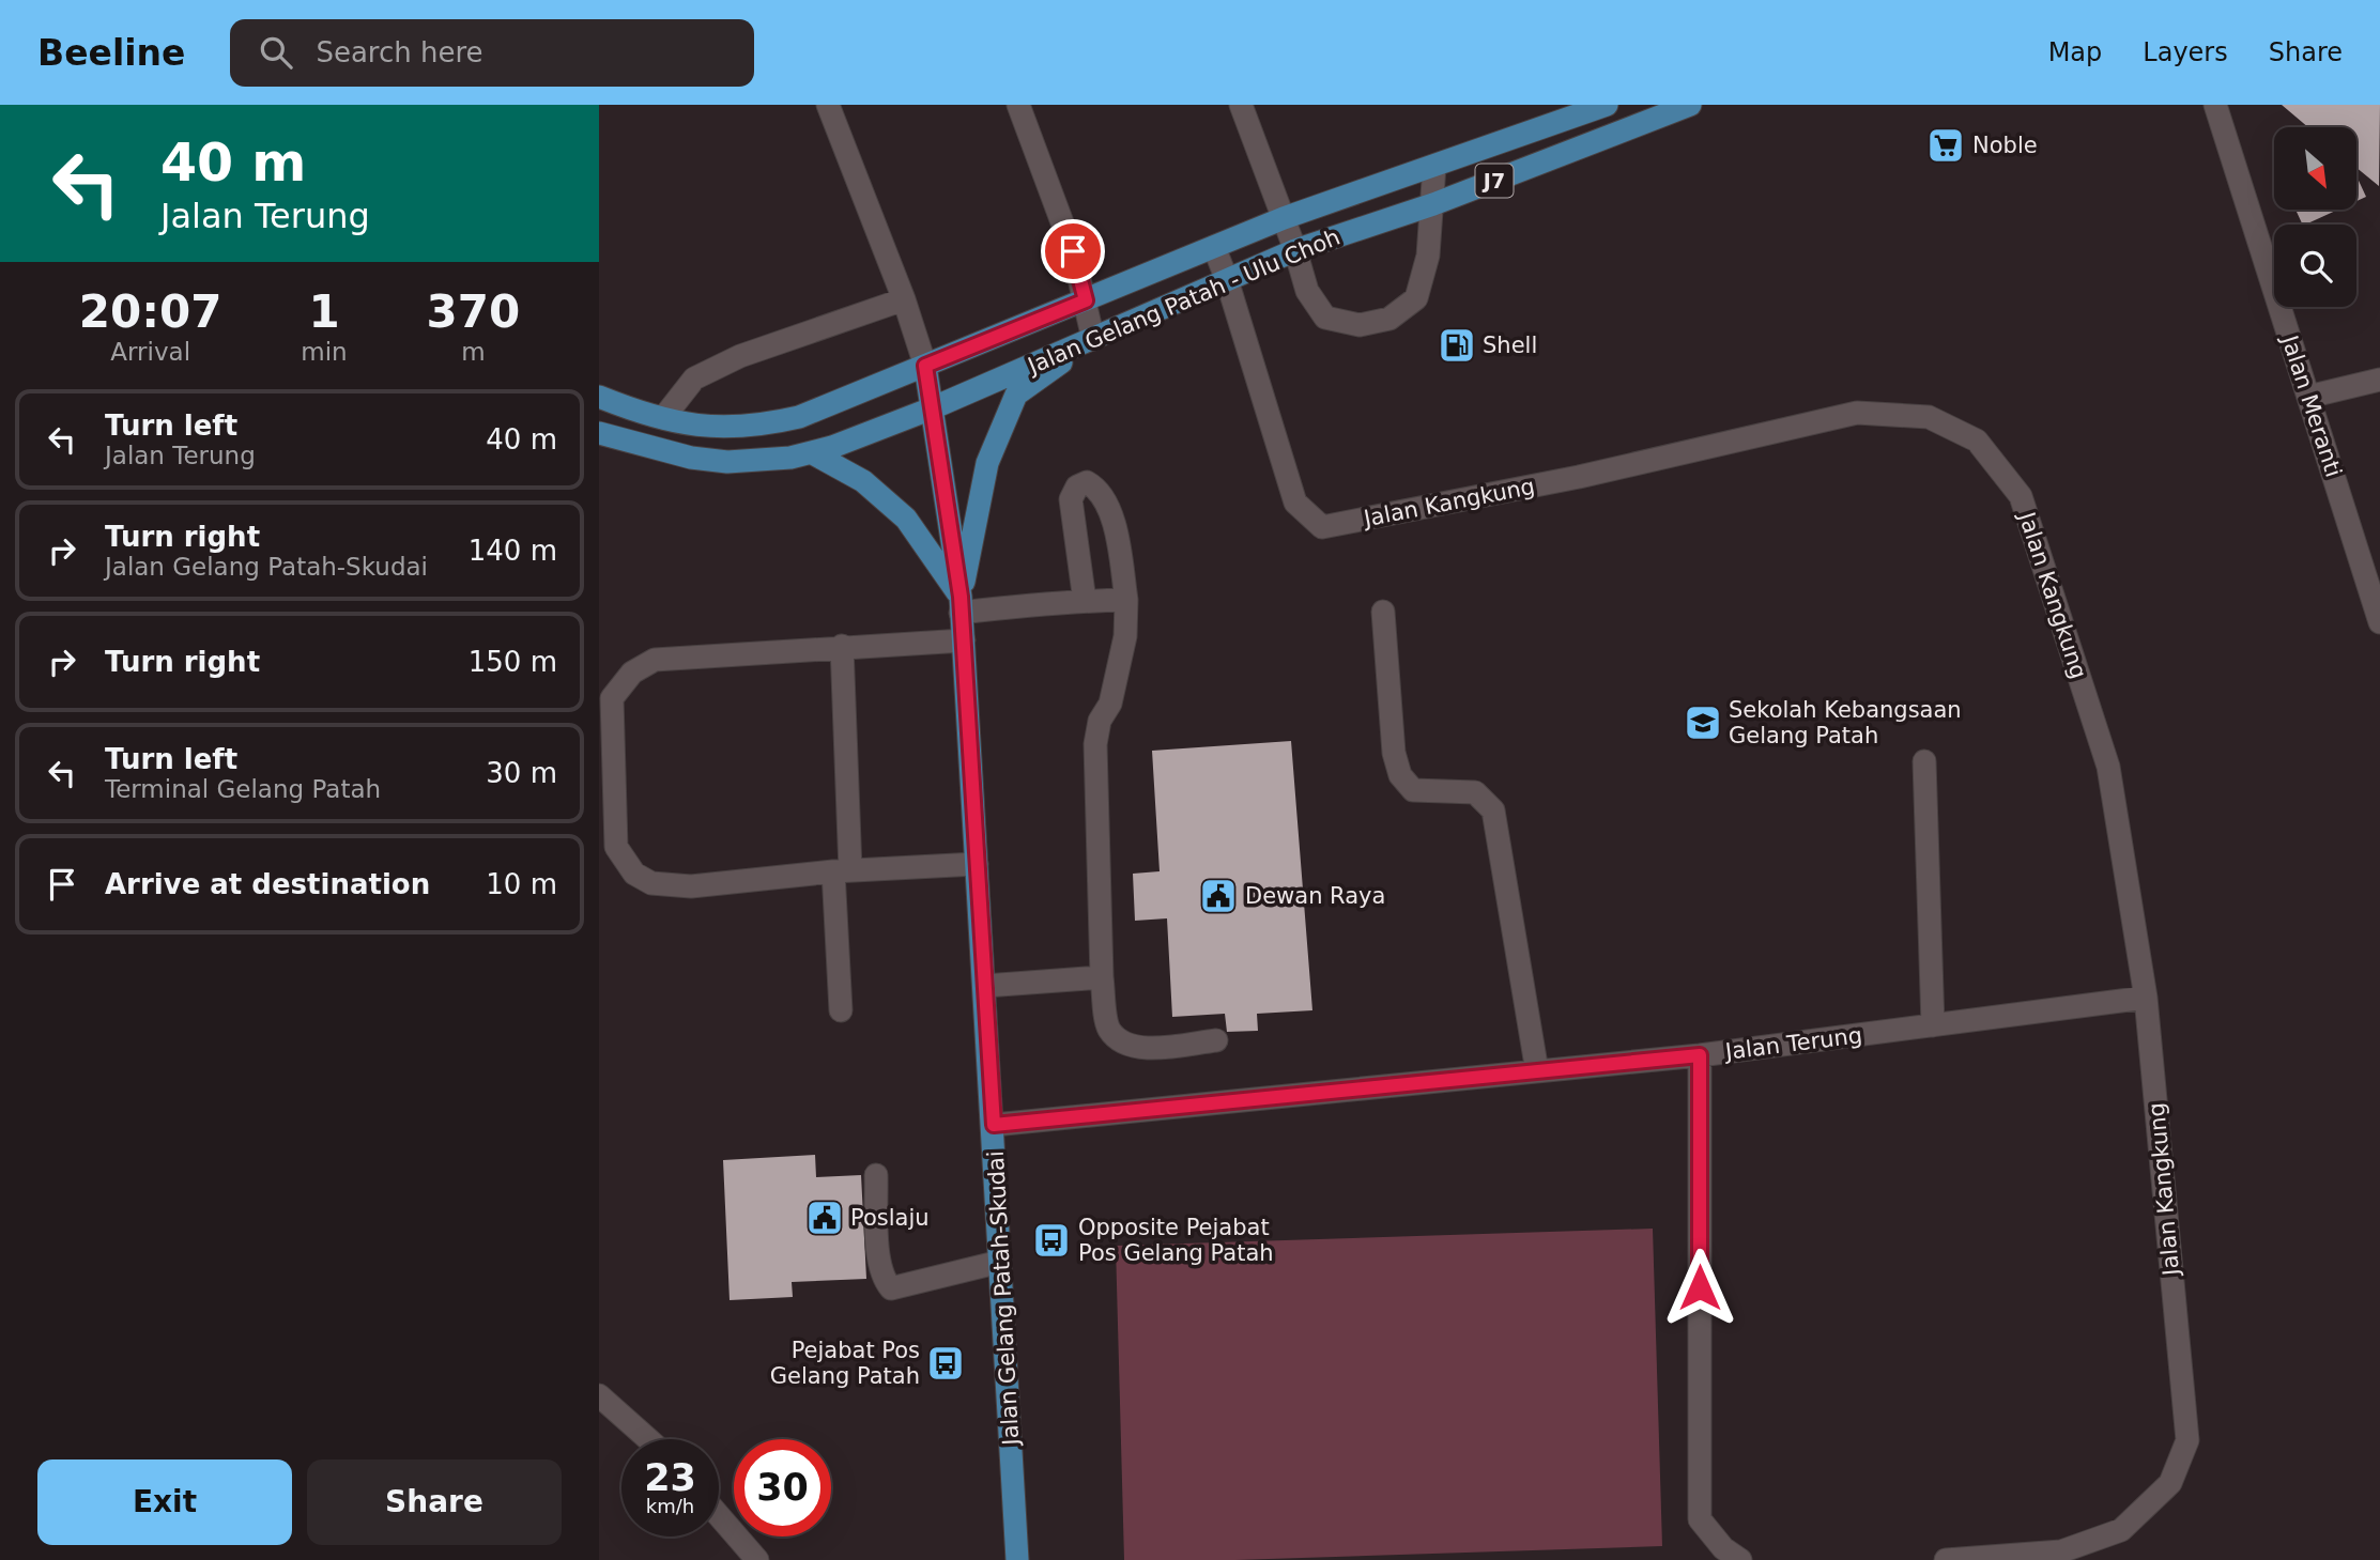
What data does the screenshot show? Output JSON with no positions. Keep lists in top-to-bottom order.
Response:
{
  "streets": {
    "main road": ["J7", "Jalan Gelang Patah - Ulu Choh", "Jalan Gelang Patah-Skudai"],
    "street": ["Jalan Meranti", "Jalan Kangkung", "Jalan Terung"]
  },
  "crossings": [
    ["Jalan Gelang Patah - Ulu Choh", "Jalan Kangkung"],
    ["Jalan Gelang Patah - Ulu Choh", "Jalan Gelang Patah-Skudai"],
    ["Jalan Kangkung", "Jalan Terung"],
    ["Jalan Terung", "Jalan Gelang Patah-Skudai"]
  ],
  "places": {
    "supermarket": ["Noble"],
    "fuel station": ["Shell"],
    "school or university": ["Sekolah Kebangsaan Gelang Patah"],
    "public building": ["Dewan Raya", "Poslaju"],
    "bus stop": ["Opposite Pejabat Pos Gelang Patah", "Pejabat Pos Gelang Patah"]
  },
  "north": "bottom right",
  "page": {
    "header": "Beeline",
    "search": "Search here",
    "nav": ["Map", "Layers", "Share"],
    "turn": ["40 m", "Jalan Terung"],
    "eta": [
      "20:07",
      "Arrival",
      "1",
      "min",
      "370",
      "m"
    ],
    "list": [
      {
        "name": "Turn left",
        "note": "Jalan Terung",
        "value": "40 m"
      },
      {
        "name": "Turn right",
        "note": "Jalan Gelang Patah-Skudai",
        "value": "140 m"
      },
      {
        "name": "Turn right",
        "value": "150 m"
      },
      {
        "name": "Turn left",
        "note": "Terminal Gelang Patah",
        "value": "30 m"
      },
      {
        "name": "Arrive at destination",
        "value": "10 m"
      }
    ],
    "speed": "23 km/h",
    "limit": "30",
    "buttons": ["Exit", "Share"]
  }
}
